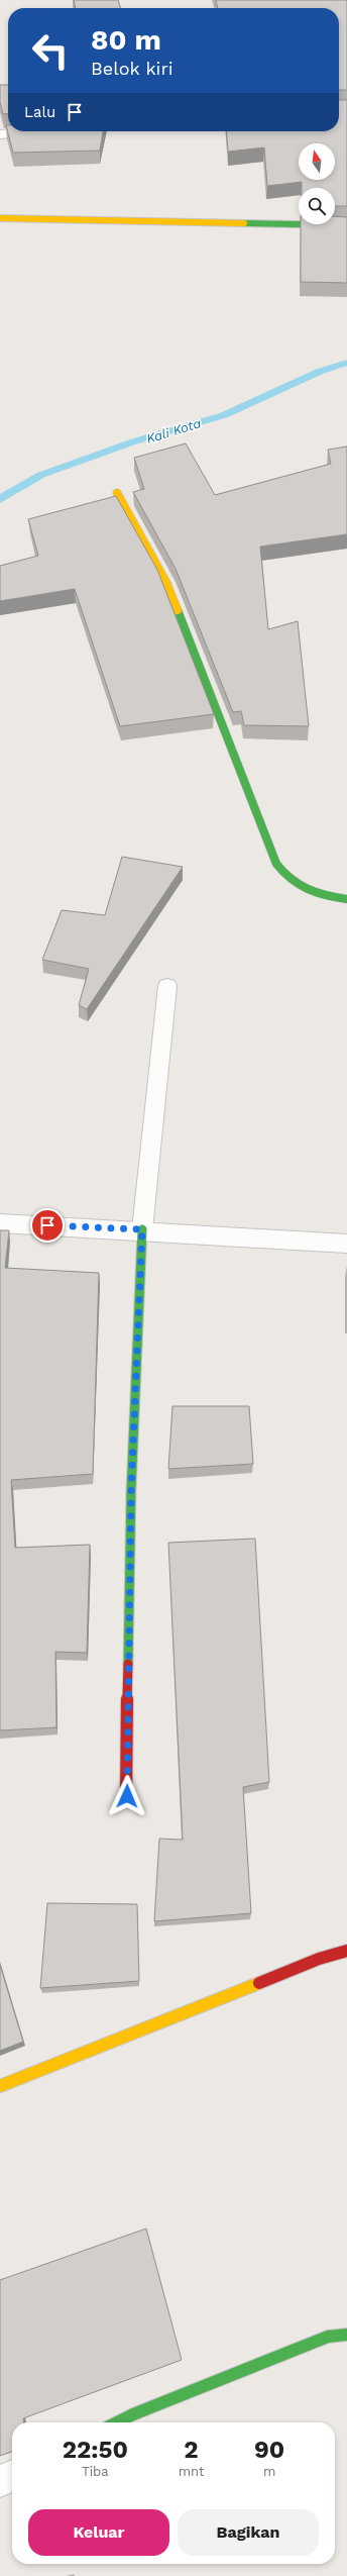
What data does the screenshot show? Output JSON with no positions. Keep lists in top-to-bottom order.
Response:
{
  "water": ["Kali Kota"],
  "north": "top",
  "page": {
    "turn": ["80 m", "Belok kiri"],
    "then": "Lalu",
    "eta": [
      "22:50",
      "Tiba",
      "2",
      "mnt",
      "90",
      "m"
    ],
    "buttons": ["Keluar", "Bagikan"]
  }
}
